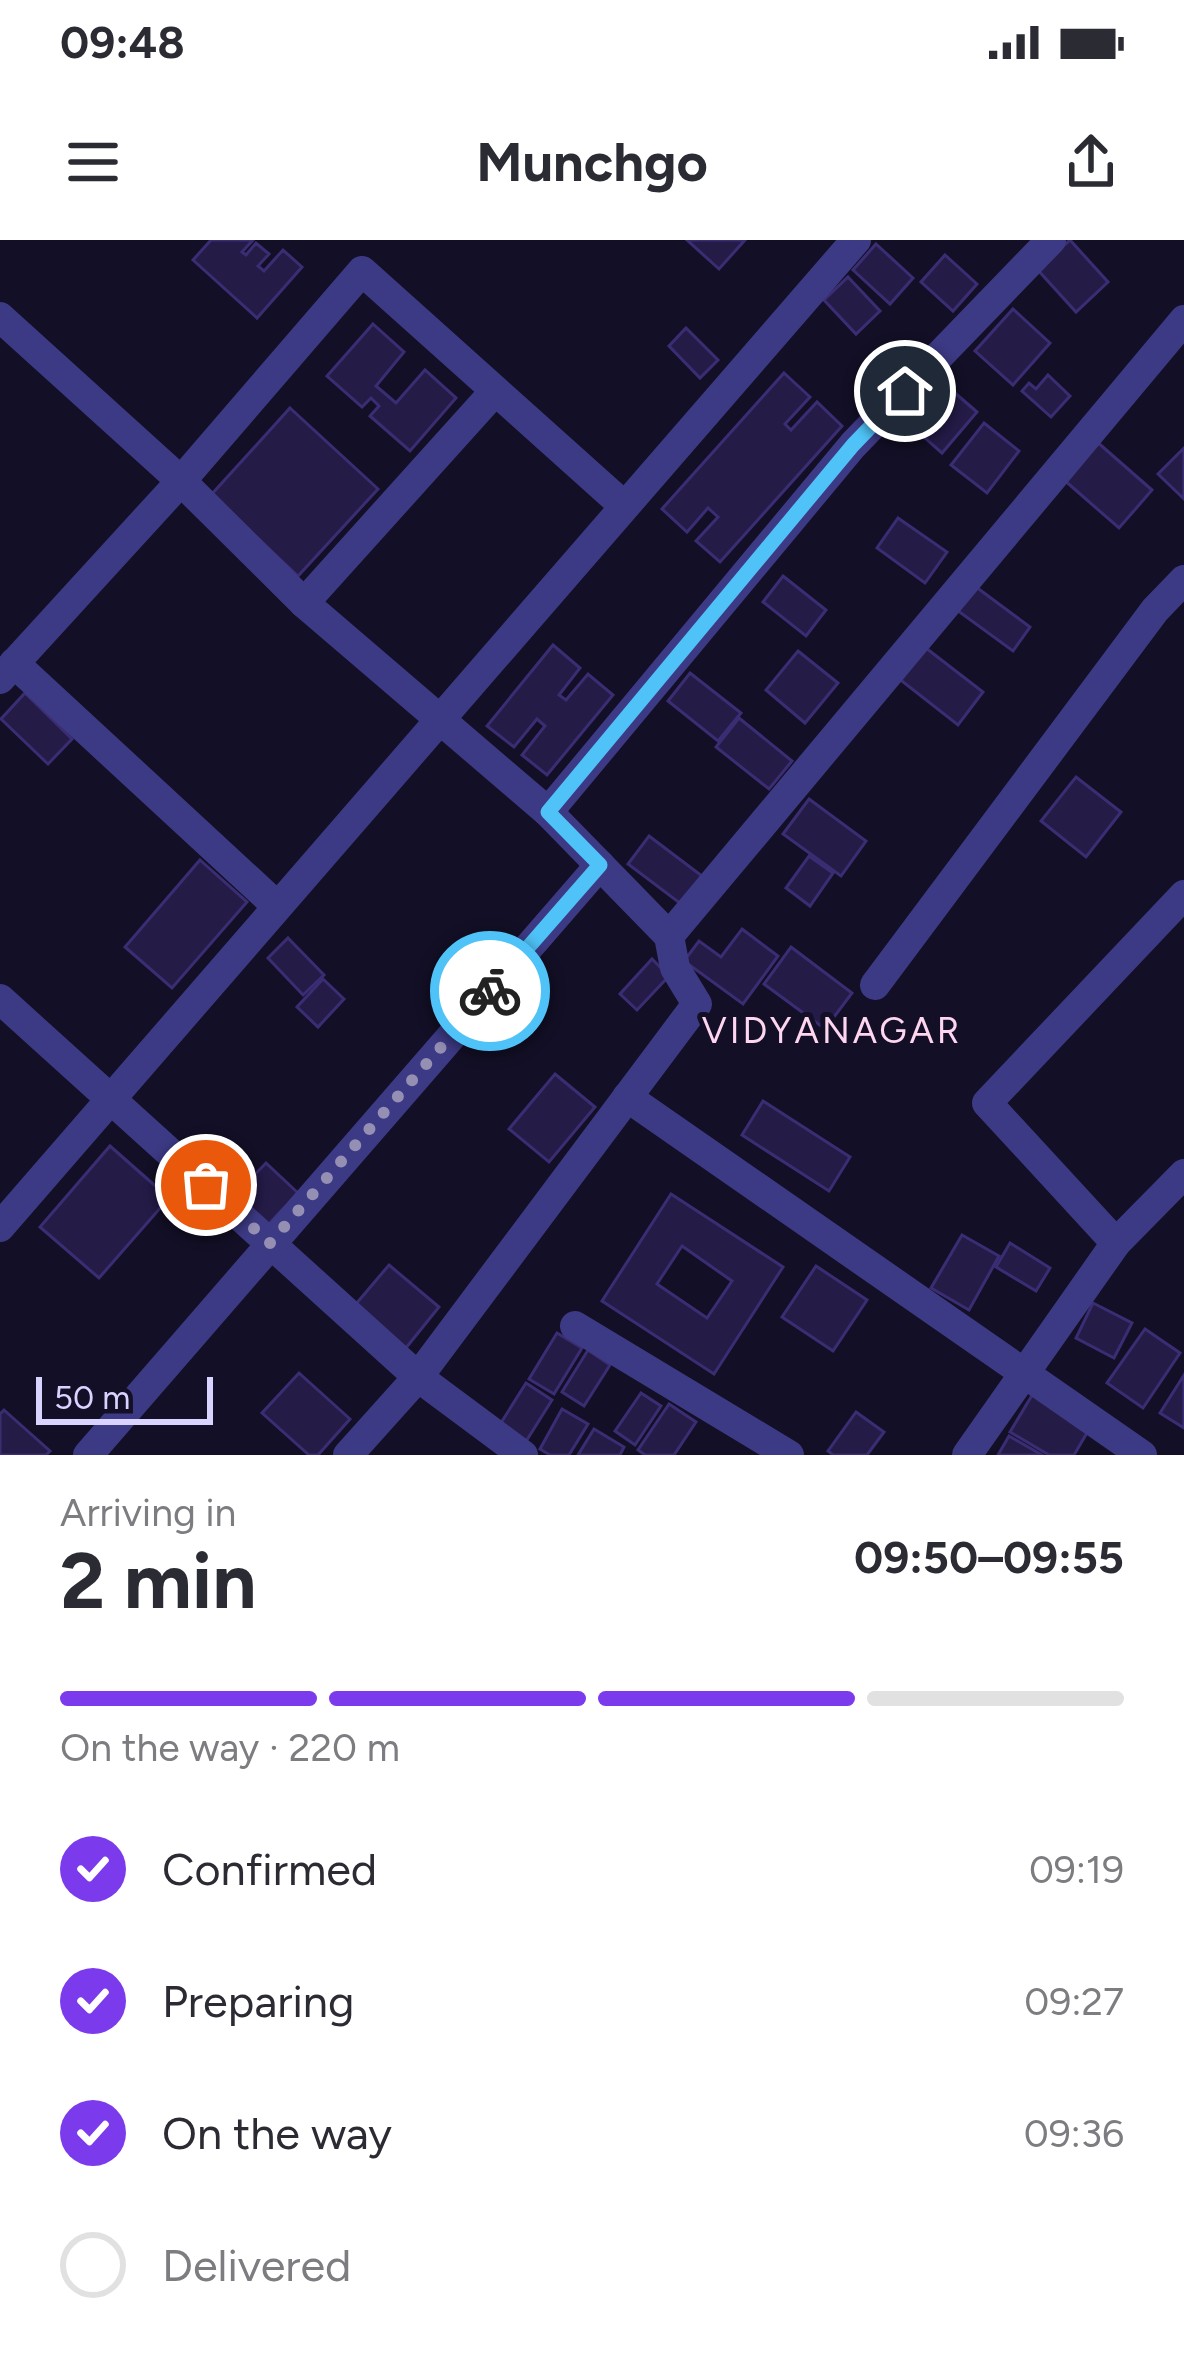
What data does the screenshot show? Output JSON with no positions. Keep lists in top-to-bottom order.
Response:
{
  "districts": ["VIDYANAGAR"],
  "scale_bar": "50 m",
  "page": {
    "status": "09:48",
    "header": "Munchgo",
    "scale": "50 m",
    "heading": ["2 min", "Arriving in", "09:50–09:55"],
    "bar": "On the way · 220 m",
    "list": [
      ["Confirmed", "09:19"],
      ["Preparing", "09:27"],
      ["On the way", "09:36"],
      "Delivered"
    ]
  }
}
